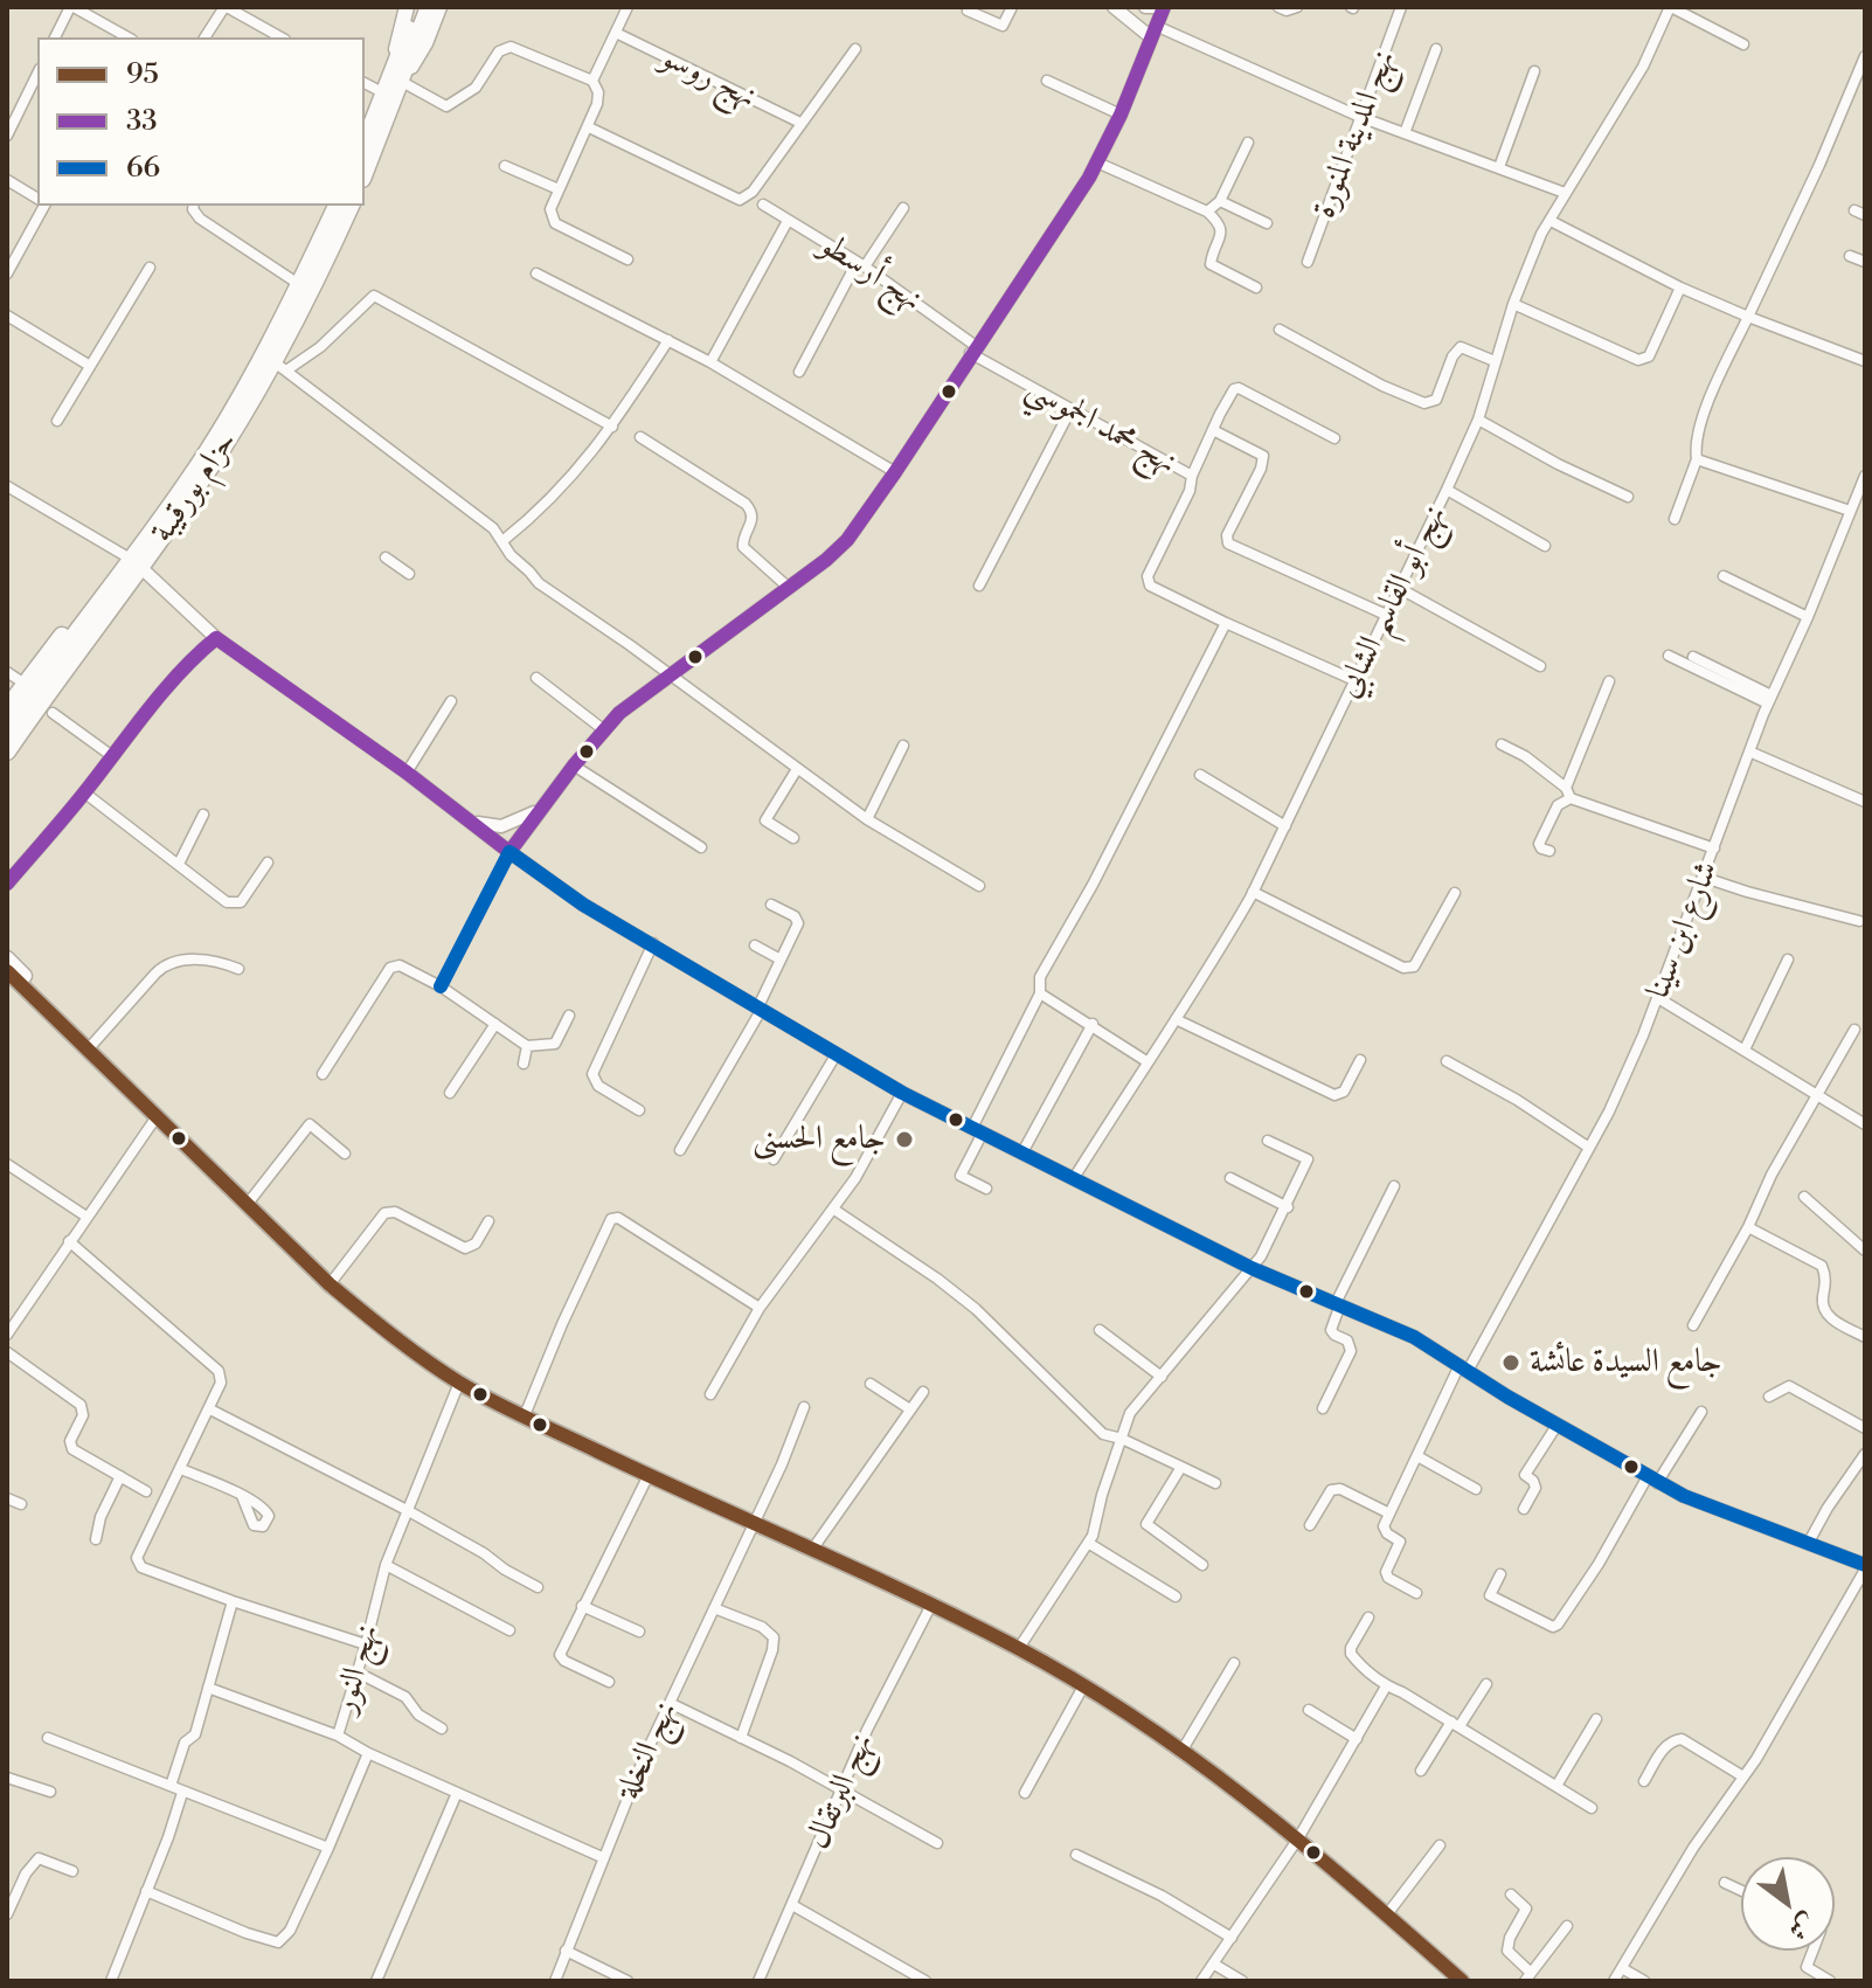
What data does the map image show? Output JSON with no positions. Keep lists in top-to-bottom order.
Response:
{
  "streets": {
    "highway": ["حزام بورقيبة"],
    "street": [
      "نهج روسو",
      "نهج المدينة المنورة",
      "نهج أرسطو",
      "نهج محمد الجموسي",
      "نهج أبو القاسم الشابي",
      "شارع ابن سينا",
      "نهج النور",
      "نهج النخلة",
      "نهج البرتقال"
    ]
  },
  "crossings": [
    ["نهج أرسطو", "نهج محمد الجموسي"],
    ["نهج النور", "نهج النخلة"]
  ],
  "places": ["جامع الحسنى", "جامع السيدة عائشة"],
  "lines": ["transit line 33", "transit line 66", "transit line 95"],
  "legend": ["95", "33", "66"],
  "north": "bottom right"
}
